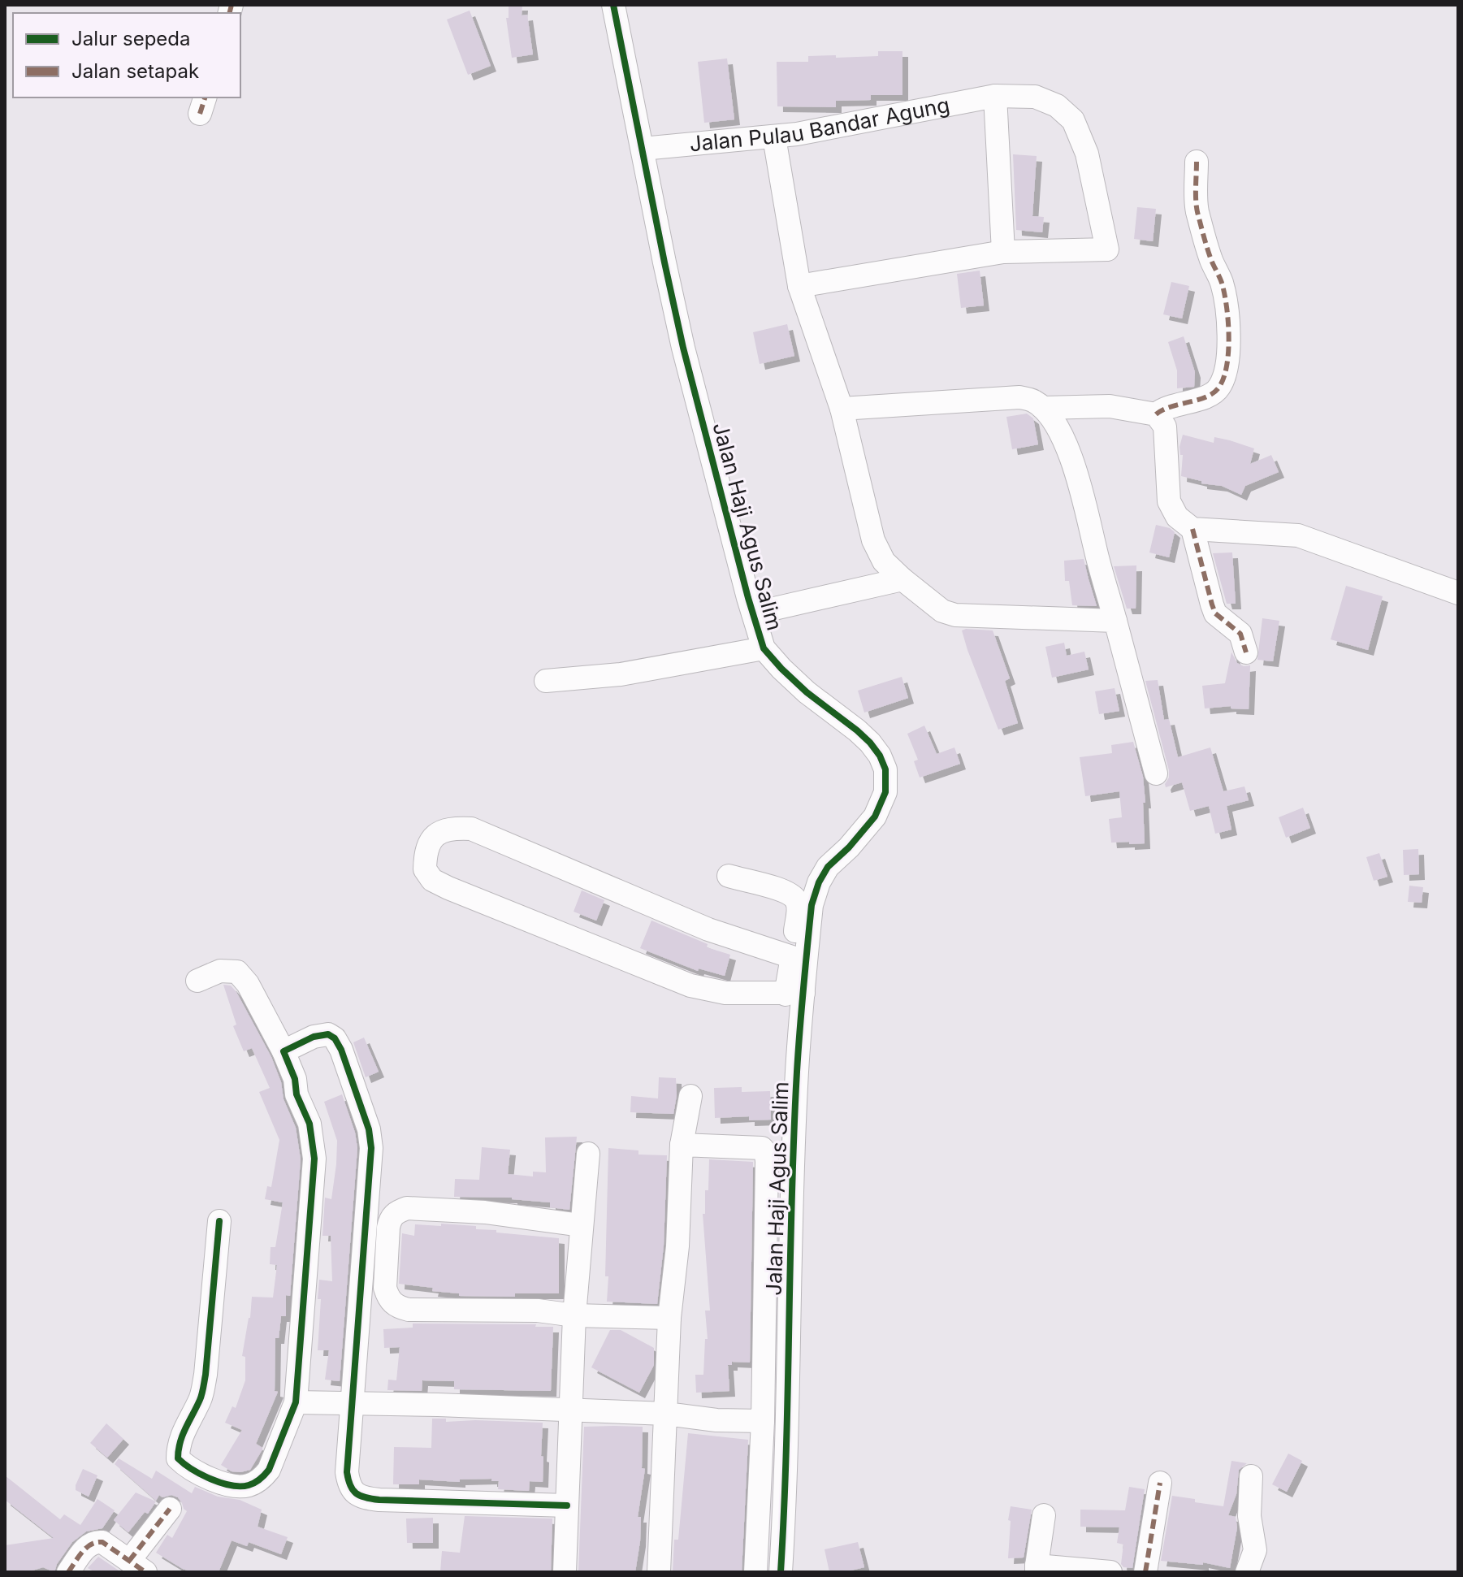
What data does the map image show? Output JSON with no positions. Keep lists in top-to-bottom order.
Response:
{
  "streets": {
    "street": ["Jalan Pulau Bandar Agung", "Jalan Haji Agus Salim"]
  },
  "crossings": [
    ["Jalan Pulau Bandar Agung", "Jalan Haji Agus Salim"]
  ],
  "legend": ["Jalur sepeda", "Jalan setapak"]
}
